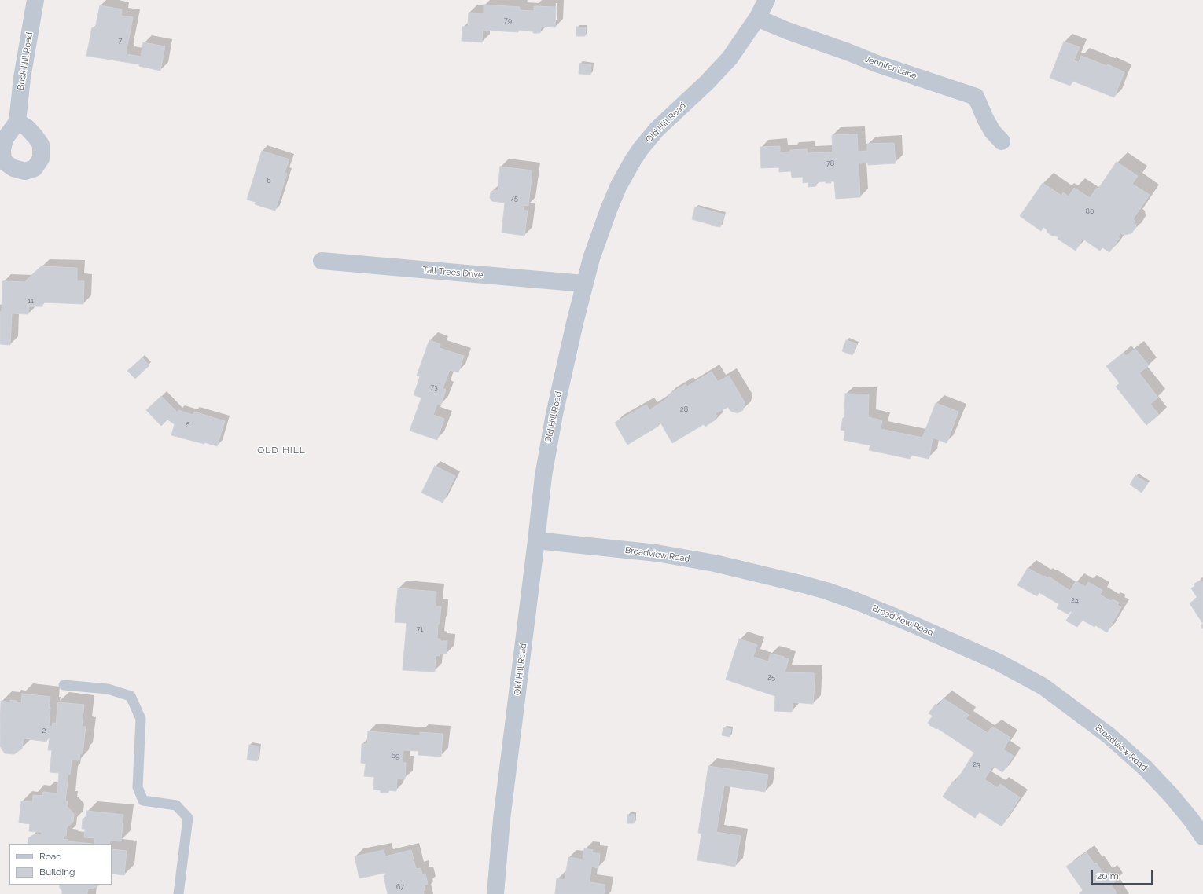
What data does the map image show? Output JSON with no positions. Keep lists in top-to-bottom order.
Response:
{
  "streets": {
    "street": [
      "Buck Hill Road",
      "Jennifer Lane",
      "Old Hill Road",
      "Tall Trees Drive",
      "Broadview Road"
    ]
  },
  "crossings": [
    ["Jennifer Lane", "Old Hill Road"],
    ["Old Hill Road", "Tall Trees Drive"],
    ["Old Hill Road", "Broadview Road"]
  ],
  "districts": ["OLD HILL"],
  "house_numbers": [
    "79",
    "7",
    "78",
    "6",
    "75",
    "80",
    "11",
    "73",
    "28",
    "5",
    "24",
    "71",
    "25",
    "2",
    "69",
    "23",
    "67"
  ],
  "legend": ["Road", "Building"],
  "scale_bar": "20 m"
}
